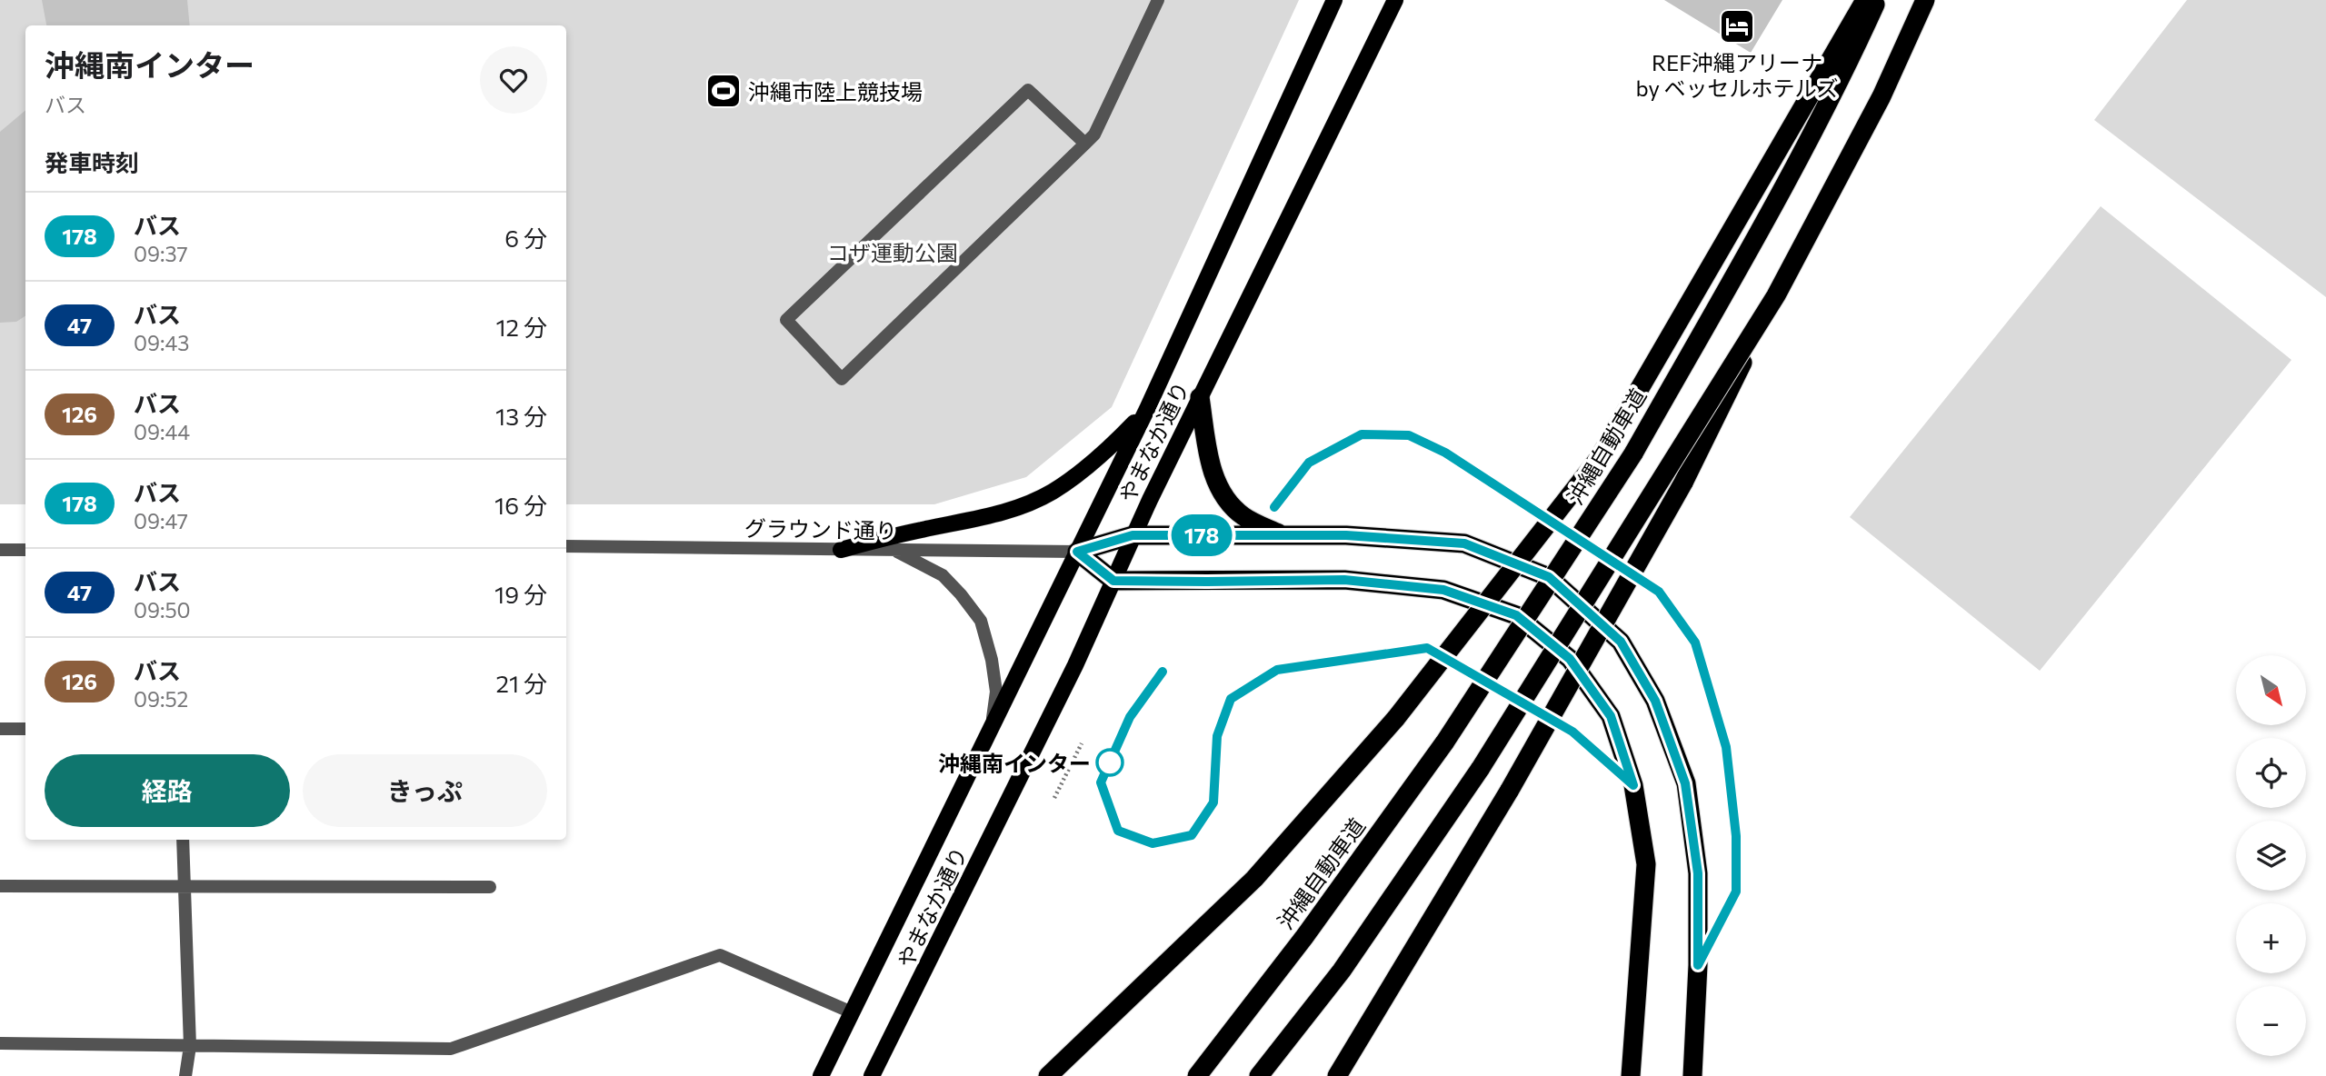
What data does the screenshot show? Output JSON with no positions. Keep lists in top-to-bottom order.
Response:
{
  "streets": {
    "highway": ["沖縄自動車道"],
    "main road": ["やまなか通り"],
    "street": ["グラウンド通り"]
  },
  "crossings": [
    ["やまなか通り", "グラウンド通り"]
  ],
  "parks": ["コザ運動公園"],
  "places": {
    "hotel": ["REF沖縄アリーナ by ベッセルホテルズ"],
    "sports": ["沖縄市陸上競技場"],
    "other": ["沖縄南インター"]
  },
  "lines": ["bus line 178"],
  "north": "bottom right",
  "page": {
    "on_map": "178",
    "heading": [
      ["沖縄南インター", "バス"],
      "発車時刻"
    ],
    "list": [
      {
        "mark": "178",
        "name": "バス",
        "note": "09:37",
        "value": "6 分"
      },
      {
        "mark": "47",
        "name": "バス",
        "note": "09:43",
        "value": "12 分"
      },
      {
        "mark": "126",
        "name": "バス",
        "note": "09:44",
        "value": "13 分"
      },
      {
        "mark": "178",
        "name": "バス",
        "note": "09:47",
        "value": "16 分"
      },
      {
        "mark": "47",
        "name": "バス",
        "note": "09:50",
        "value": "19 分"
      },
      {
        "mark": "126",
        "name": "バス",
        "note": "09:52",
        "value": "21 分"
      }
    ],
    "map_buttons": ["+", "−"],
    "buttons": ["経路", "きっぷ"]
  }
}
